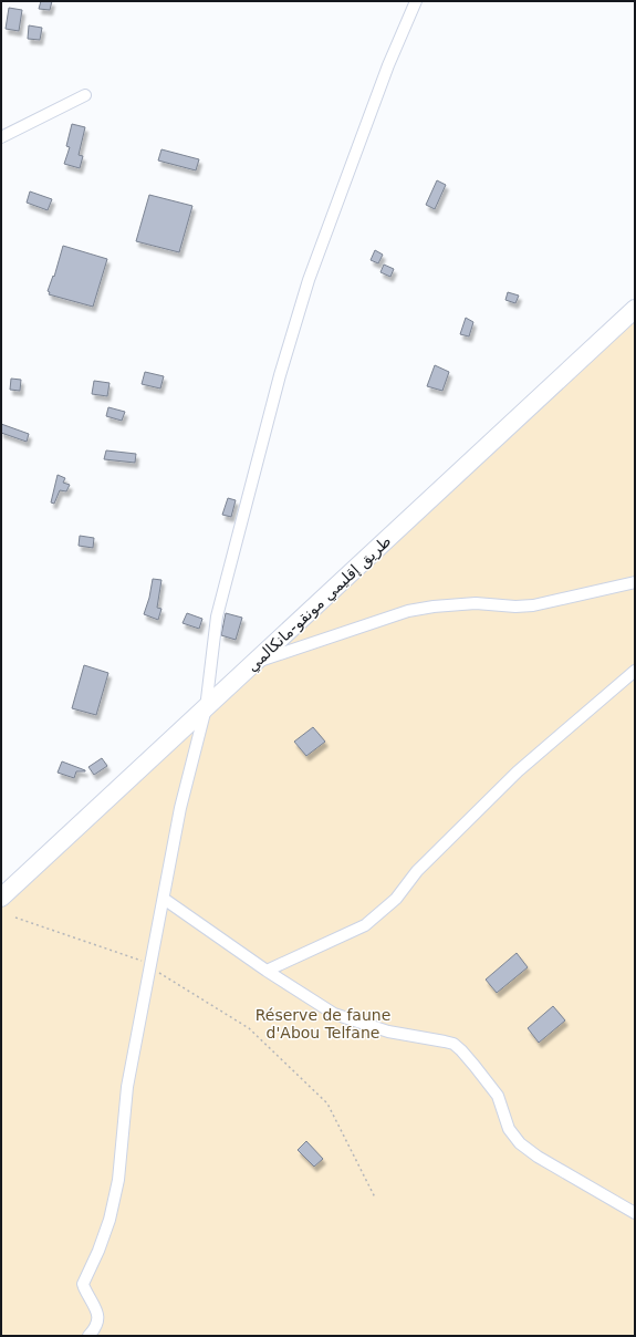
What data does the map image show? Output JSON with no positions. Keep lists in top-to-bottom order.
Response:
{
  "streets": {
    "highway": ["طريق إقليمي مونقو-مانكالمي"]
  },
  "parks": ["Réserve de faune d'Abou Telfane"]
}
